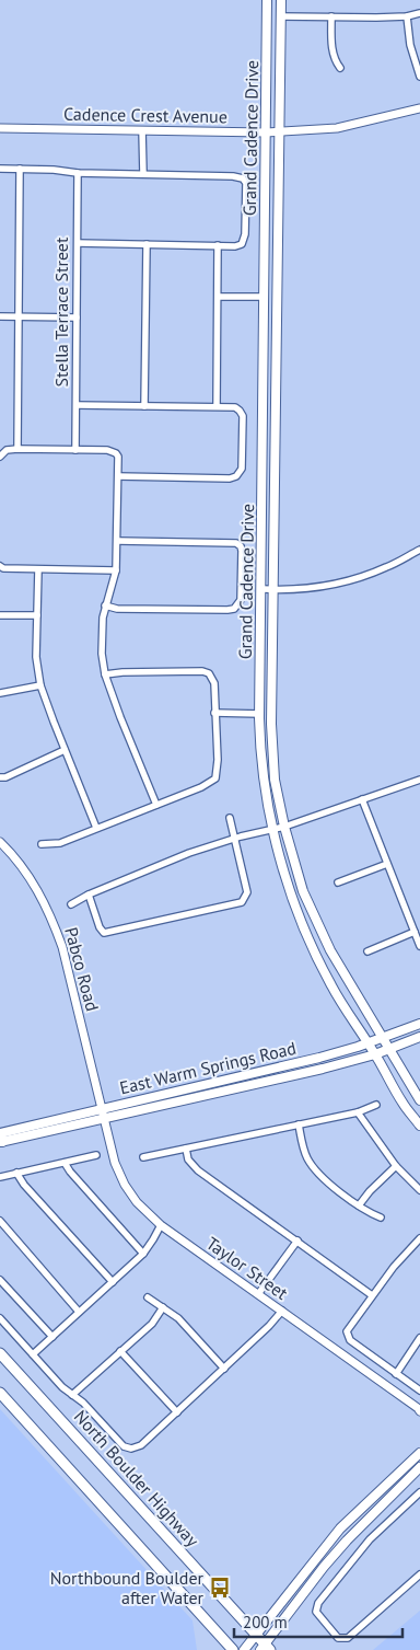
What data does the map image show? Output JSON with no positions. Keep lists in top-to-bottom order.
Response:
{
  "streets": {
    "main road": ["Grand Cadence Drive", "East Warm Springs Road", "North Boulder Highway"],
    "street": [
      "Cadence Crest Avenue",
      "Stella Terrace Street",
      "Pabco Road",
      "Taylor Street"
    ]
  },
  "crossings": [
    ["Cadence Crest Avenue", "Grand Cadence Drive"],
    ["Grand Cadence Drive", "East Warm Springs Road"],
    ["Pabco Road", "East Warm Springs Road"],
    ["Pabco Road", "Taylor Street"],
    ["East Warm Springs Road", "Taylor Street"]
  ],
  "places": {
    "bus stop": ["Northbound Boulder after Water"]
  },
  "scale_bar": "200 m"
}
